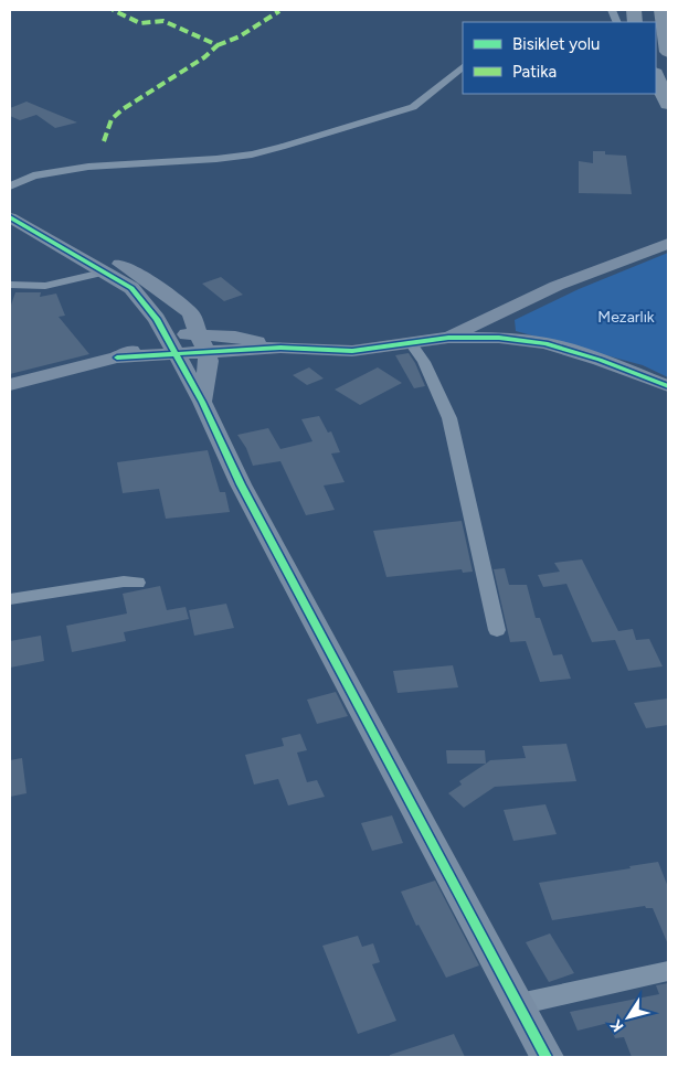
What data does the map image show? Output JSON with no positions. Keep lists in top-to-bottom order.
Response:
{
  "parks": ["Mezarlık"],
  "legend": ["Bisiklet yolu", "Patika"],
  "north": "bottom left"
}
